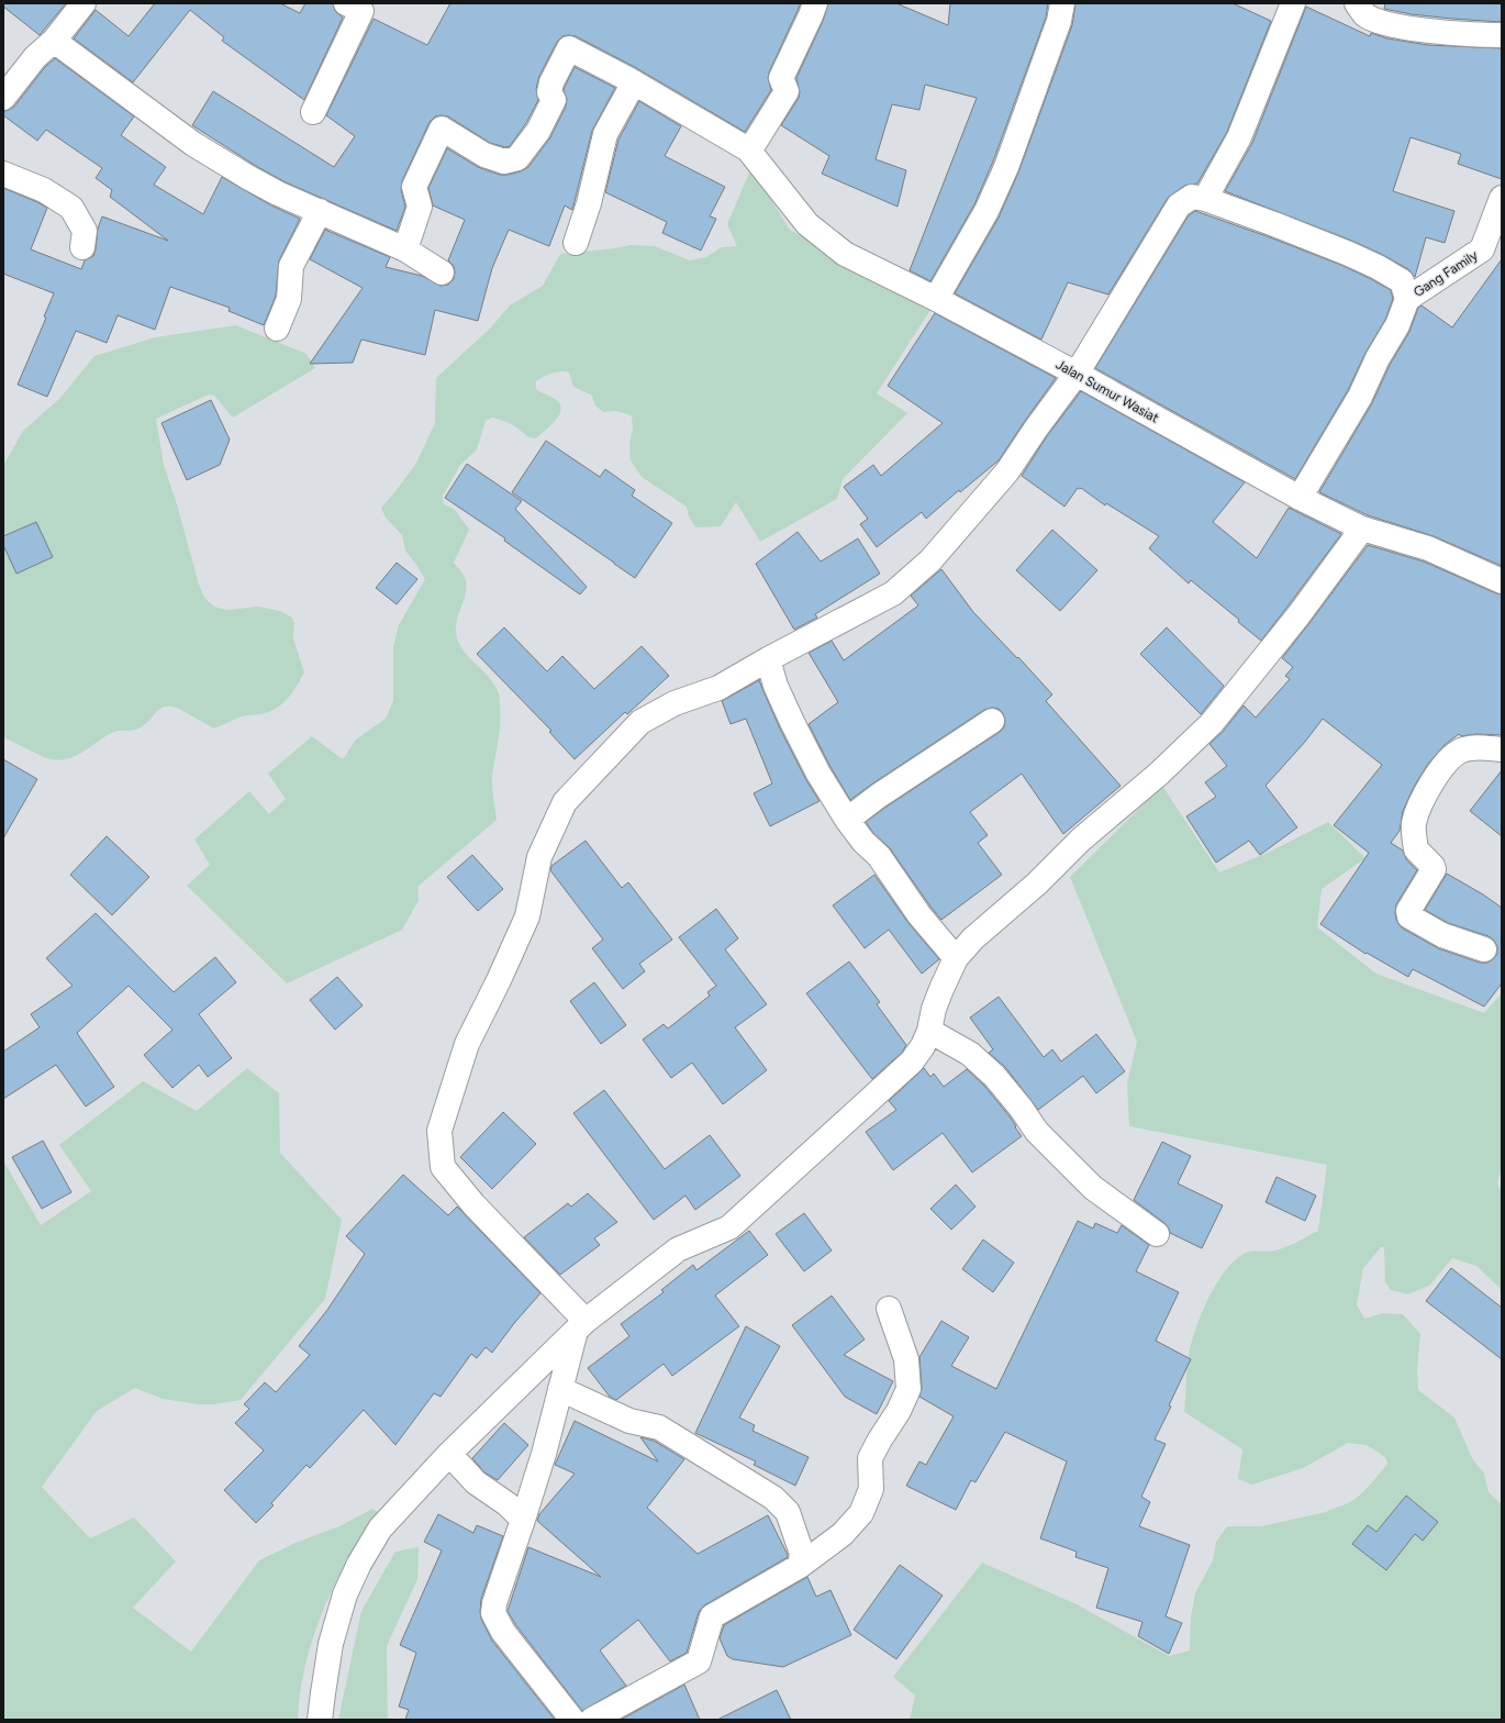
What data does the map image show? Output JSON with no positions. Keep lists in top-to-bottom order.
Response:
{
  "streets": {
    "street": ["Gang Family", "Jalan Sumur Wasiat"]
  }
}
